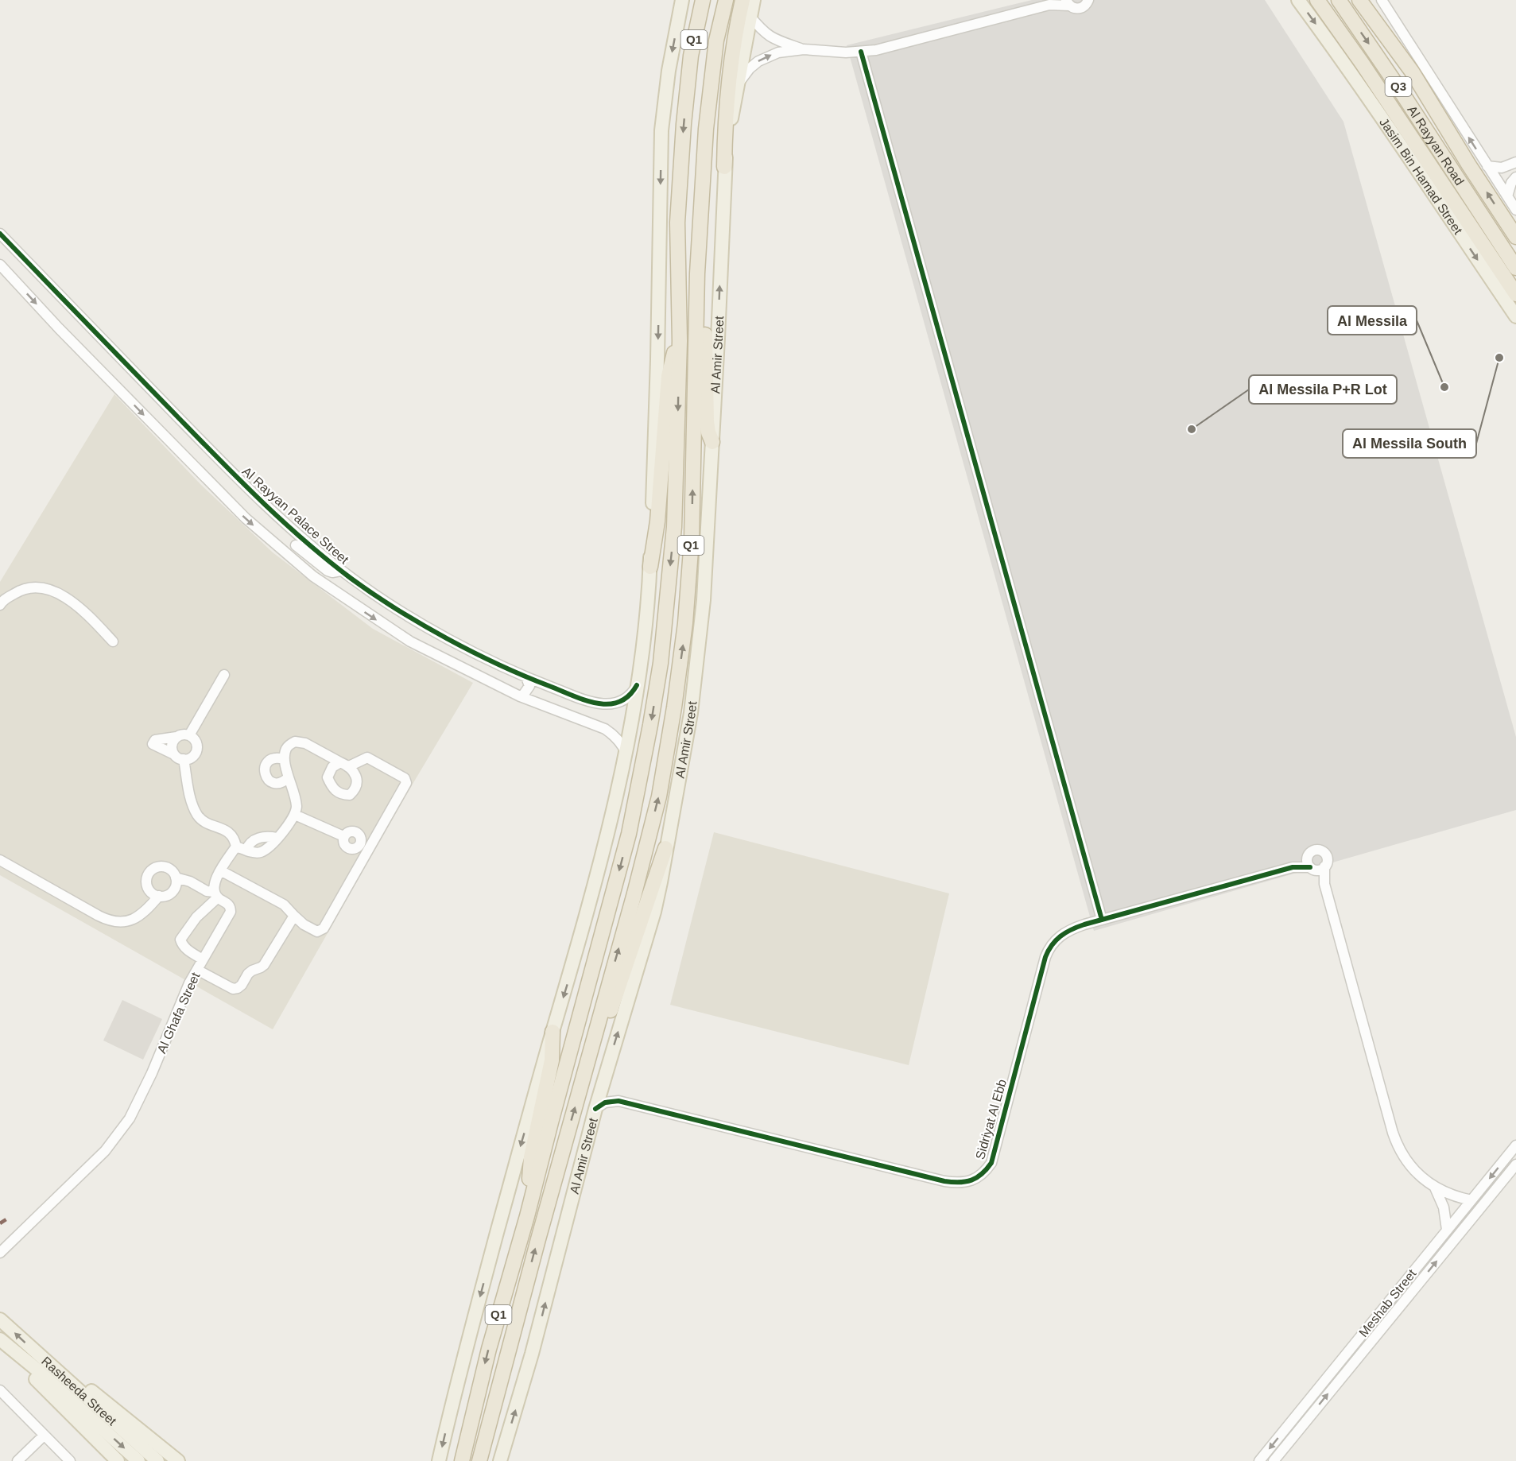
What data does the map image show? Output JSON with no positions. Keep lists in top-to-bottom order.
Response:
{
  "streets": {
    "highway": [
      "Q1",
      "Q3",
      "Al Rayyan Road",
      "Al Amir Street"
    ],
    "main road": ["Jasim Bin Hamad Street", "Rasheeda Street"],
    "street": [
      "Al Rayyan Palace Street",
      "Al Ghafa Street",
      "Sidriyat Al Ebb",
      "Meshab Street"
    ]
  },
  "places": ["Al Messila South", "Al Messila", "Al Messila P+R Lot"]
}
